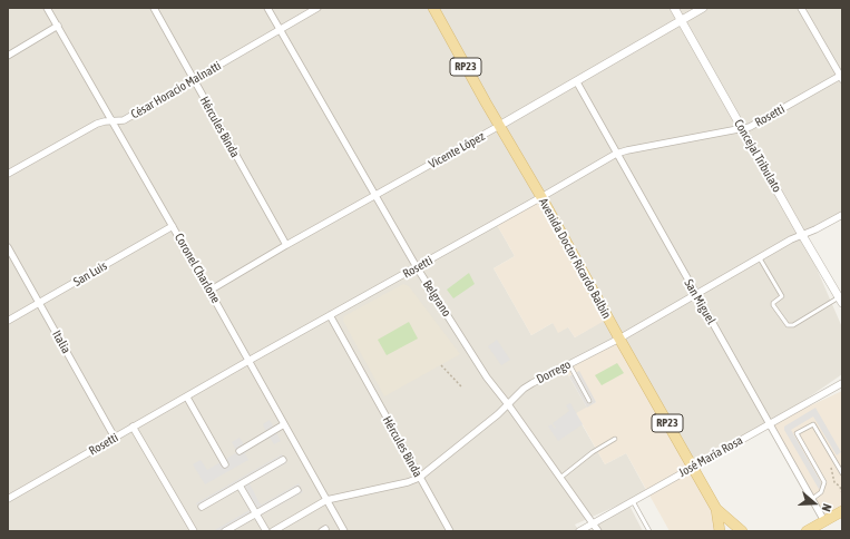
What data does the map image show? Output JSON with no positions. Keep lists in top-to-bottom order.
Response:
{
  "streets": {
    "main road": ["RP23", "Avenida Doctor Ricardo Balbín"],
    "street": [
      "César Horacio Malnatti",
      "Rosetti",
      "Hércules Binda",
      "Vicente López",
      "Concejal Tribulato",
      "Coronel Charlone",
      "San Luis",
      "Belgrano",
      "San Miguel",
      "Italia",
      "Dorrego",
      "José María Rosa"
    ]
  },
  "crossings": [
    ["César Horacio Malnatti", "Hércules Binda"],
    ["César Horacio Malnatti", "Coronel Charlone"],
    ["César Horacio Malnatti", "Belgrano"],
    ["Rosetti", "Hércules Binda"],
    ["Rosetti", "Concejal Tribulato"],
    ["Rosetti", "Avenida Doctor Ricardo Balbín"],
    ["Rosetti", "Coronel Charlone"],
    ["Rosetti", "Belgrano"],
    ["Rosetti", "San Miguel"],
    ["Rosetti", "Italia"],
    ["Hércules Binda", "Vicente López"],
    ["Hércules Binda", "Dorrego"],
    ["Vicente López", "Concejal Tribulato"],
    ["Vicente López", "Avenida Doctor Ricardo Balbín"],
    ["Vicente López", "Coronel Charlone"],
    ["Vicente López", "Belgrano"],
    ["Vicente López", "San Miguel"],
    ["Concejal Tribulato", "Dorrego"],
    ["Avenida Doctor Ricardo Balbín", "Dorrego"],
    ["Avenida Doctor Ricardo Balbín", "José María Rosa"],
    ["Coronel Charlone", "San Luis"],
    ["Coronel Charlone", "Dorrego"],
    ["San Luis", "Italia"],
    ["Belgrano", "Dorrego"],
    ["Belgrano", "José María Rosa"],
    ["San Miguel", "Dorrego"],
    ["San Miguel", "José María Rosa"]
  ],
  "north": "right"
}
